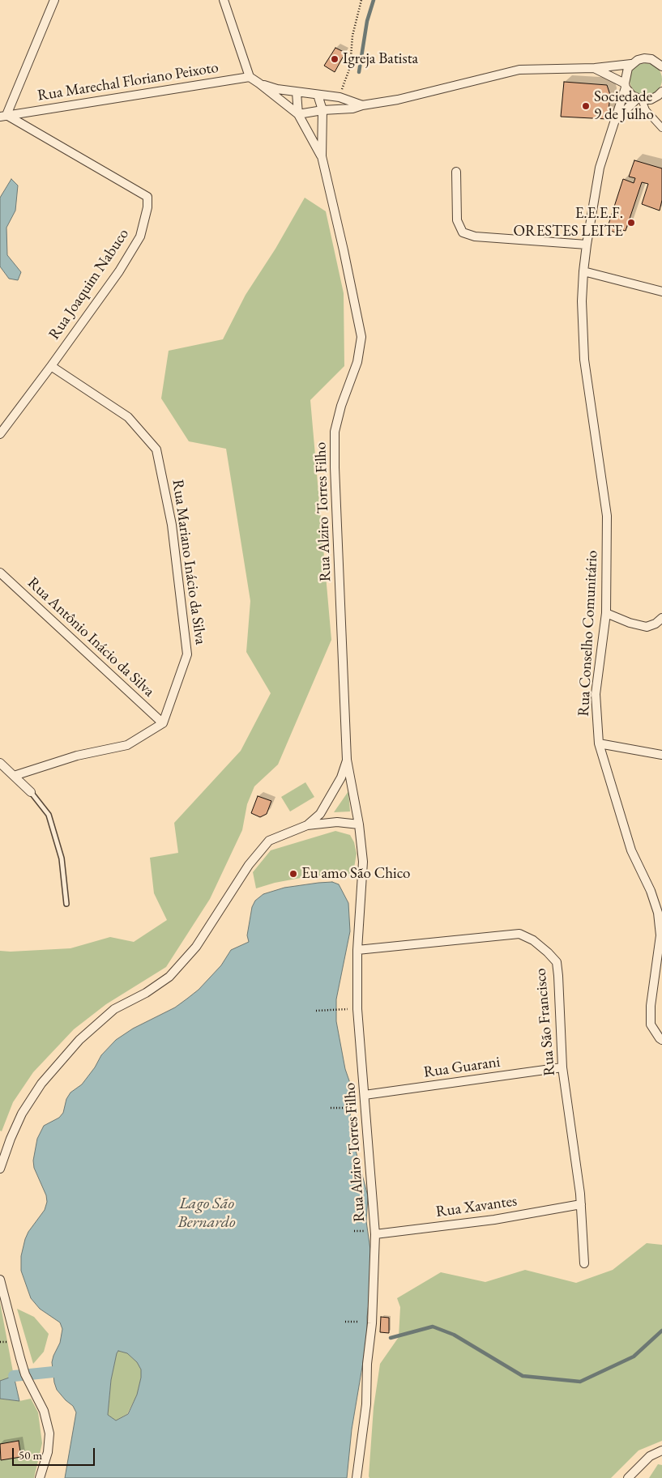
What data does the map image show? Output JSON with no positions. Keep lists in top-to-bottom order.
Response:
{
  "streets": {
    "street": [
      "Rua Marechal Floriano Peixoto",
      "Rua Joaquim Nabuco",
      "Rua Alziro Torres Filho",
      "Rua Mariano Inácio da Silva",
      "Rua Conselho Comunitário",
      "Rua Antônio Inácio da Silva",
      "Rua São Francisco",
      "Rua Guarani",
      "Rua Xavantes"
    ]
  },
  "crossings": [
    ["Rua Marechal Floriano Peixoto", "Rua Joaquim Nabuco"],
    ["Rua Joaquim Nabuco", "Rua Mariano Inácio da Silva"],
    ["Rua Alziro Torres Filho", "Rua São Francisco"],
    ["Rua Alziro Torres Filho", "Rua Guarani"],
    ["Rua Alziro Torres Filho", "Rua Xavantes"],
    ["Rua Mariano Inácio da Silva", "Rua Antônio Inácio da Silva"],
    ["Rua São Francisco", "Rua Guarani"],
    ["Rua São Francisco", "Rua Xavantes"]
  ],
  "water": ["Lago São Bernardo"],
  "places": [
    "Igreja Batista",
    "Sociedade 9 de Julho",
    "E.E.E.F. ORESTES LEITE",
    "Eu amo São Chico"
  ],
  "scale_bar": "50 m"
}
